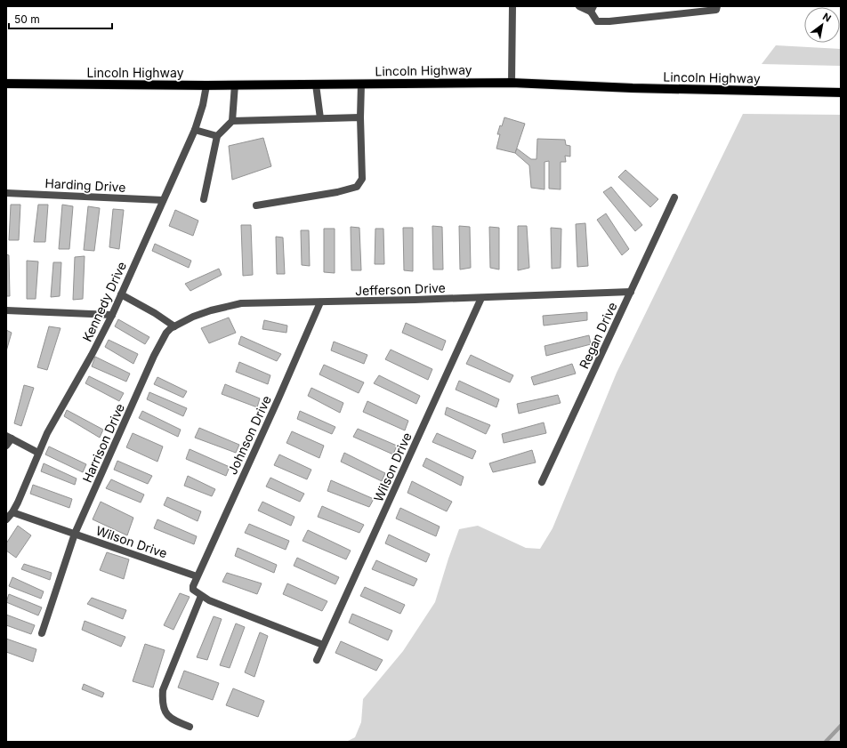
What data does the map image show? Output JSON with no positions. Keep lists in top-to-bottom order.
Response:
{
  "streets": {
    "main road": ["Lincoln Highway"],
    "street": [
      "Harding Drive",
      "Jefferson Drive",
      "Kennedy Drive",
      "Regan Drive",
      "Johnson Drive",
      "Harrison Drive",
      "Wilson Drive"
    ]
  },
  "crossings": [
    ["Lincoln Highway", "Kennedy Drive"],
    ["Harding Drive", "Kennedy Drive"],
    ["Jefferson Drive", "Regan Drive"],
    ["Jefferson Drive", "Johnson Drive"],
    ["Jefferson Drive", "Harrison Drive"],
    ["Jefferson Drive", "Wilson Drive"],
    ["Kennedy Drive", "Wilson Drive"],
    ["Johnson Drive", "Wilson Drive"],
    ["Harrison Drive", "Wilson Drive"]
  ],
  "scale_bar": "50 m",
  "north": "top right"
}
